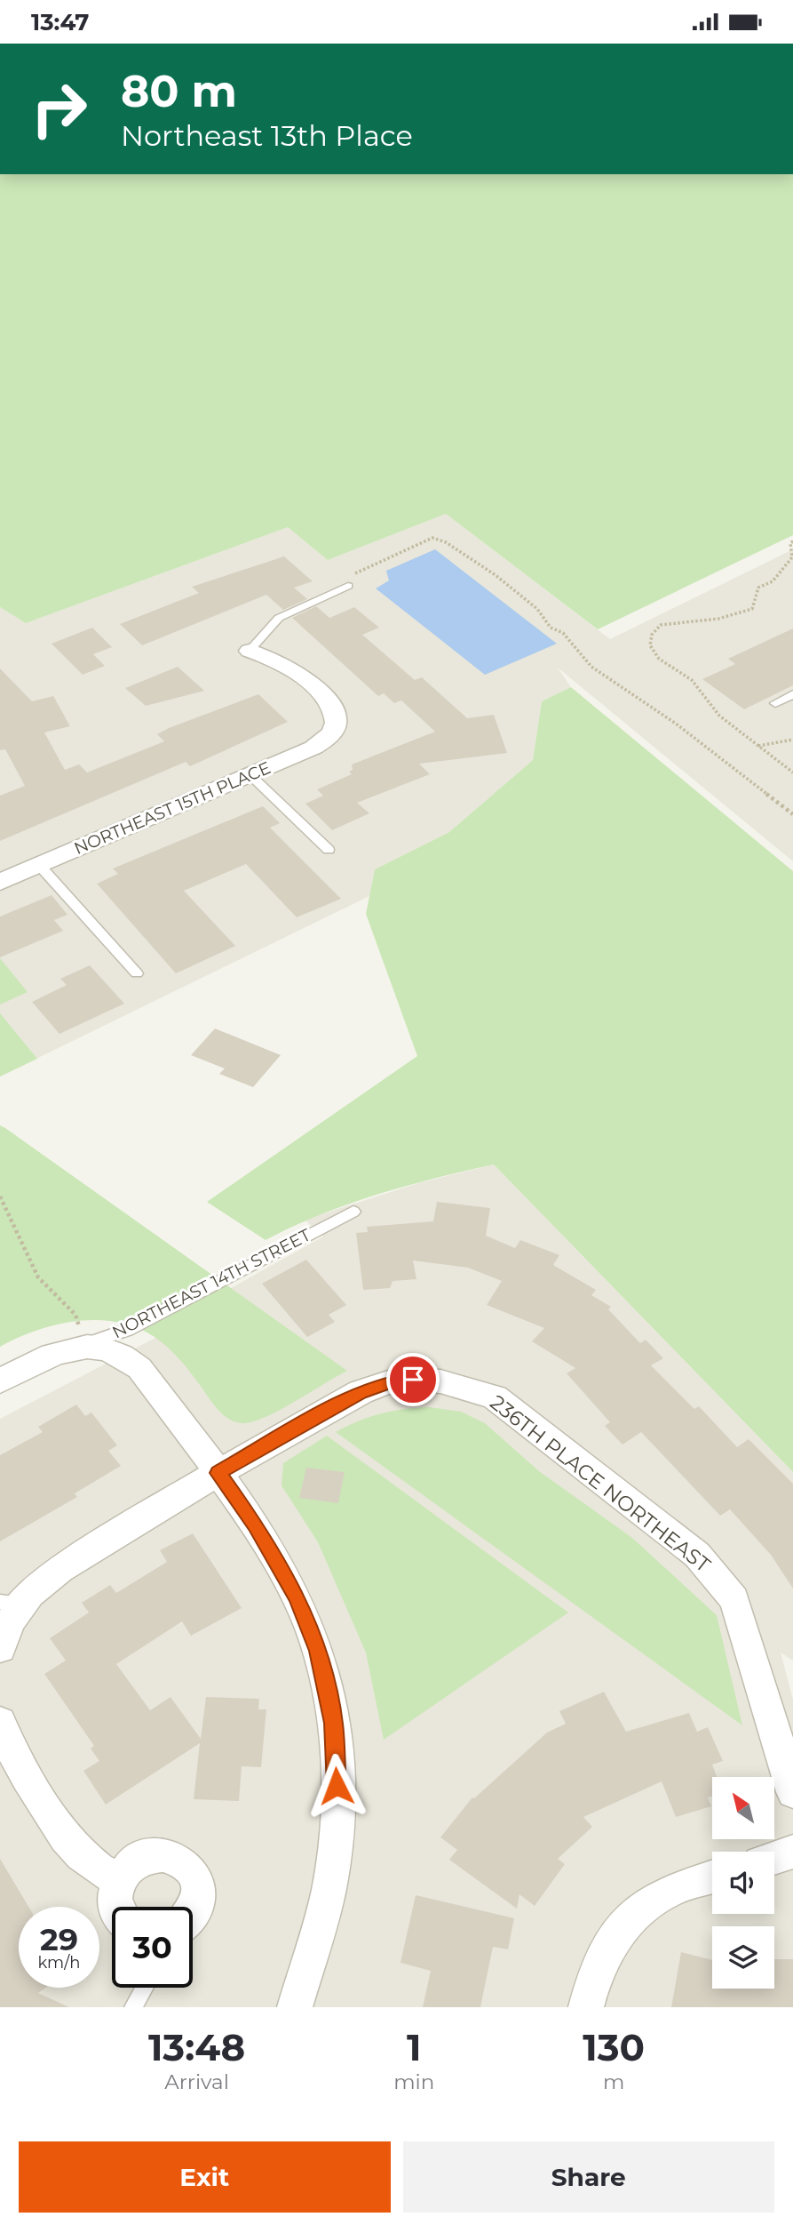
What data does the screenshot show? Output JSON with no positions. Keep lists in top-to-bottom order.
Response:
{
  "streets": {
    "street": ["NORTHEAST 15TH PLACE", "NORTHEAST 14TH STREET", "236TH PLACE NORTHEAST"]
  },
  "north": "top left",
  "page": {
    "status": "13:47",
    "turn": ["80 m", "Northeast 13th Place"],
    "speed": "29 km/h",
    "limit": "30",
    "eta": [
      "13:48",
      "Arrival",
      "1",
      "min",
      "130",
      "m"
    ],
    "buttons": ["Exit", "Share"]
  }
}
